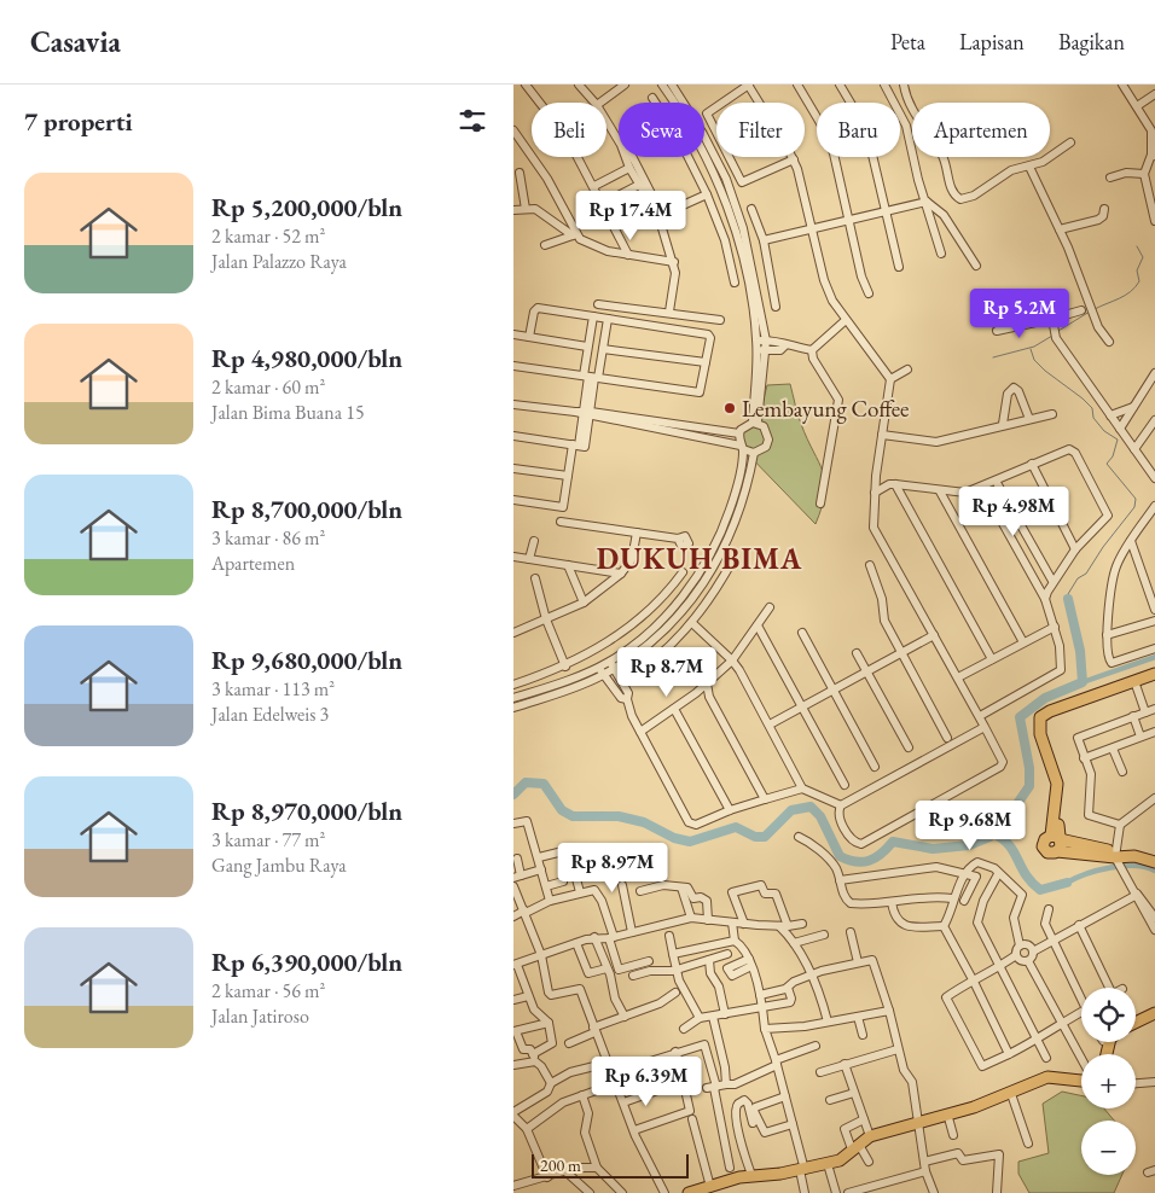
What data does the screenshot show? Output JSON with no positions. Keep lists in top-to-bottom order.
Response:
{
  "districts": ["DUKUH BIMA"],
  "places": ["Lembayung Coffee"],
  "scale_bar": "200 m",
  "page": {
    "header": "Casavia",
    "nav": ["Peta", "Lapisan", "Bagikan"],
    "heading": "7 properti",
    "chip": [
      "Beli",
      "Sewa",
      "Filter",
      "Baru",
      "Apartemen"
    ],
    "list": [
      {
        "name": "Rp 5,200,000/bln",
        "note": "2 kamar · 52 m² · Jalan Palazzo Raya"
      },
      {
        "name": "Rp 4,980,000/bln",
        "note": "2 kamar · 60 m² · Jalan Bima Buana 15"
      },
      {
        "name": "Rp 8,700,000/bln",
        "note": "3 kamar · 86 m² · Apartemen"
      },
      {
        "name": "Rp 9,680,000/bln",
        "note": "3 kamar · 113 m² · Jalan Edelweis 3"
      },
      {
        "name": "Rp 8,970,000/bln",
        "note": "3 kamar · 77 m² · Gang Jambu Raya"
      },
      {
        "name": "Rp 6,390,000/bln",
        "note": "2 kamar · 56 m² · Jalan Jatiroso"
      }
    ],
    "price": [
      "Rp 17.4M",
      "Rp 5.2M",
      "Rp 4.98M",
      "Rp 8.7M",
      "Rp 9.68M",
      "Rp 8.97M",
      "Rp 6.39M"
    ],
    "map_buttons": ["+", "−"],
    "scale": "200 m"
  }
}
